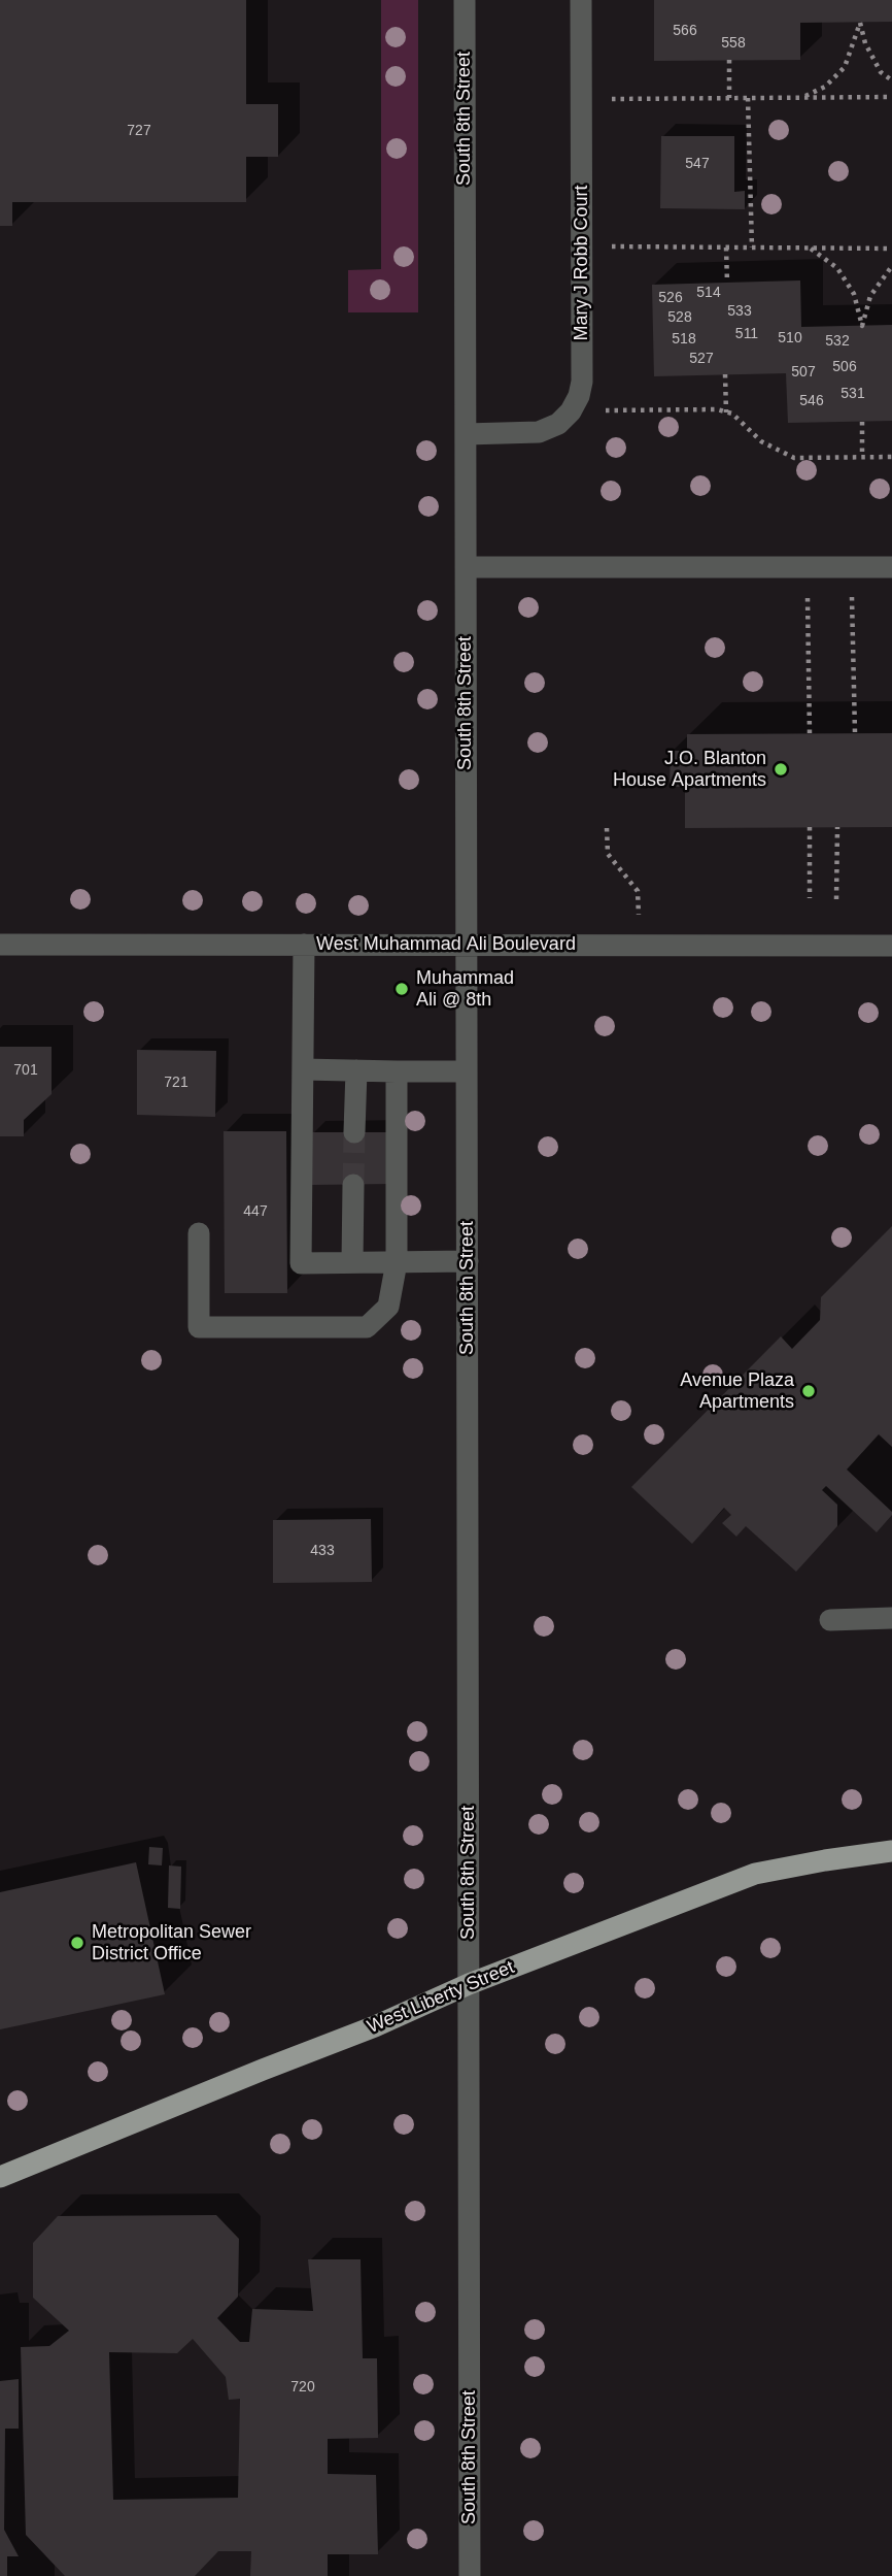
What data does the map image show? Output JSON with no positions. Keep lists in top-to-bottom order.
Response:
{
  "streets": {
    "main road": ["West Liberty Street"],
    "street": ["South 8th Street", "Mary J Robb Court", "West Muhammad Ali Boulevard"]
  },
  "crossings": [
    ["South 8th Street", "West Muhammad Ali Boulevard"],
    ["South 8th Street", "West Liberty Street"]
  ],
  "places": [
    "J.O. Blanton House Apartments",
    "Muhammad Ali @ 8th",
    "Avenue Plaza Apartments",
    "Metropolitan Sewer District Office"
  ],
  "house_numbers": [
    "566",
    "558",
    "727",
    "547",
    "514",
    "526",
    "533",
    "528",
    "511",
    "510",
    "518",
    "532",
    "527",
    "506",
    "507",
    "531",
    "546",
    "701",
    "721",
    "447",
    "433",
    "720"
  ]
}
